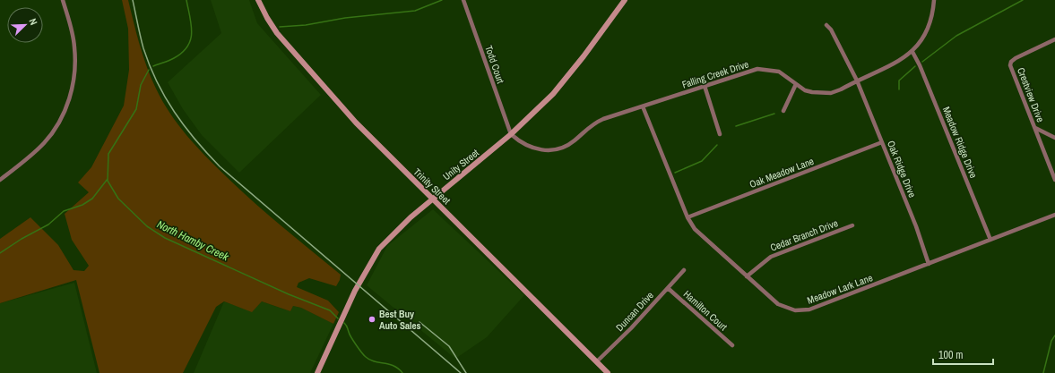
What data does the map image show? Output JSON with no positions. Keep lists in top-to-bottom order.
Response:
{
  "streets": {
    "street": [
      "Todd Court",
      "Falling Creek Drive",
      "Crestview Drive",
      "Meadow Ridge Drive",
      "Unity Street",
      "Oak Ridge Drive",
      "Oak Meadow Lane",
      "Trinity Street",
      "Cedar Branch Drive",
      "Meadow Lark Lane",
      "Hamilton Court",
      "Duncan Drive"
    ]
  },
  "crossings": [
    ["Todd Court", "Falling Creek Drive"],
    ["Todd Court", "Unity Street"],
    ["Falling Creek Drive", "Meadow Ridge Drive"],
    ["Falling Creek Drive", "Unity Street"],
    ["Falling Creek Drive", "Oak Ridge Drive"],
    ["Falling Creek Drive", "Meadow Lark Lane"],
    ["Meadow Ridge Drive", "Meadow Lark Lane"],
    ["Unity Street", "Trinity Street"],
    ["Oak Ridge Drive", "Oak Meadow Lane"],
    ["Oak Ridge Drive", "Meadow Lark Lane"],
    ["Oak Meadow Lane", "Meadow Lark Lane"],
    ["Trinity Street", "Duncan Drive"],
    ["Cedar Branch Drive", "Meadow Lark Lane"],
    ["Hamilton Court", "Duncan Drive"]
  ],
  "water": ["North Hamby Creek"],
  "places": ["Best Buy Auto Sales"],
  "scale_bar": "100 m",
  "north": "top right"
}
